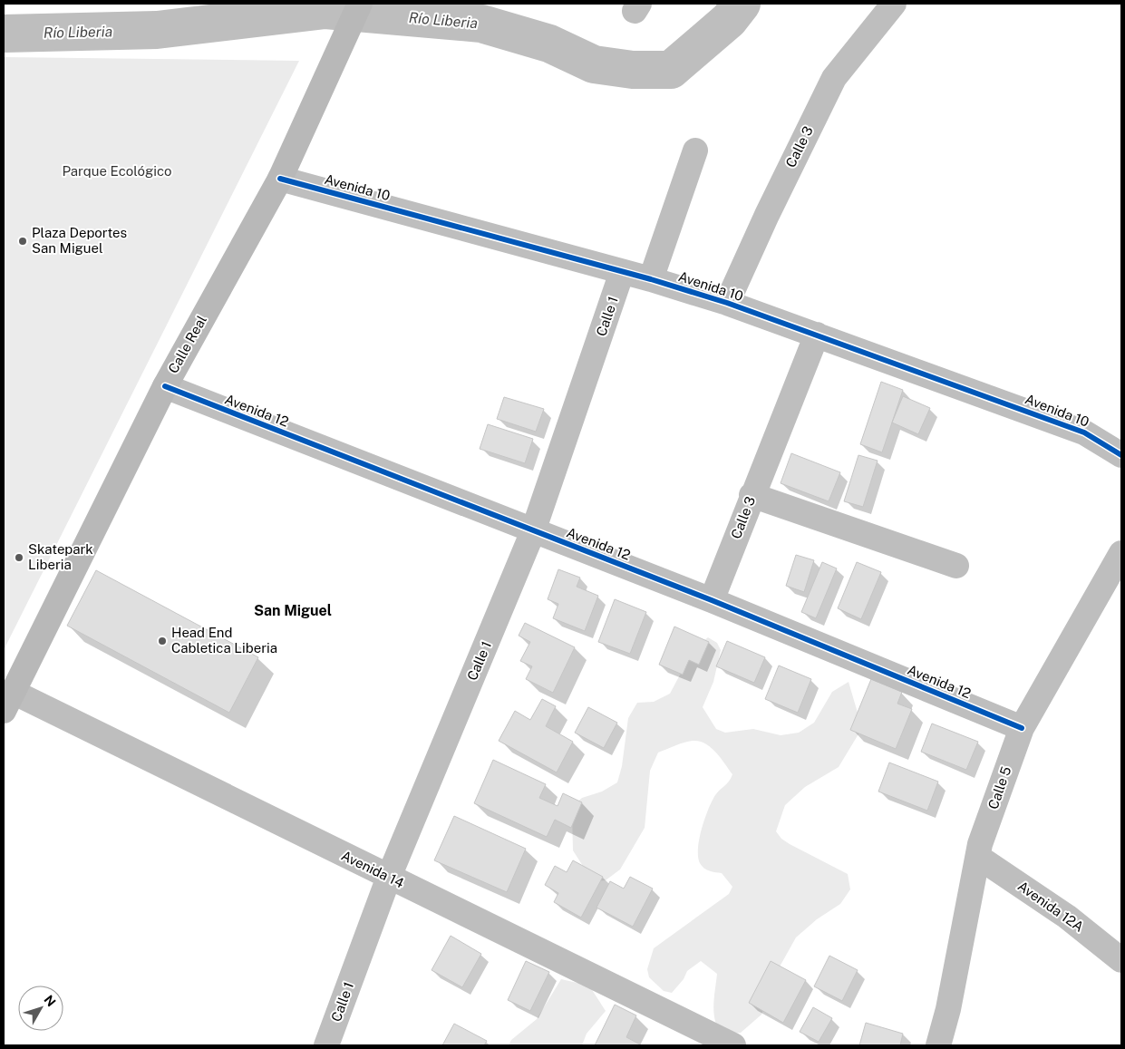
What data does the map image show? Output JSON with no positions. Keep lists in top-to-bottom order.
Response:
{
  "streets": {
    "street": [
      "Calle 3",
      "Avenida 10",
      "Calle 1",
      "Calle Real",
      "Avenida 12",
      "Calle 5",
      "Avenida 14",
      "Avenida 12A"
    ]
  },
  "crossings": [
    ["Calle 3", "Avenida 10"],
    ["Calle 3", "Avenida 12"],
    ["Avenida 10", "Calle 1"],
    ["Avenida 10", "Calle Real"],
    ["Calle 1", "Avenida 12"],
    ["Calle 1", "Avenida 14"],
    ["Calle Real", "Avenida 12"],
    ["Calle Real", "Avenida 14"],
    ["Avenida 12", "Calle 5"],
    ["Calle 5", "Avenida 12A"]
  ],
  "districts": ["San Miguel"],
  "water": ["Río Liberia"],
  "parks": ["Parque Ecológico"],
  "places": ["Plaza Deportes San Miguel", "Skatepark Liberia", "Head End Cabletica Liberia"],
  "north": "top right"
}
